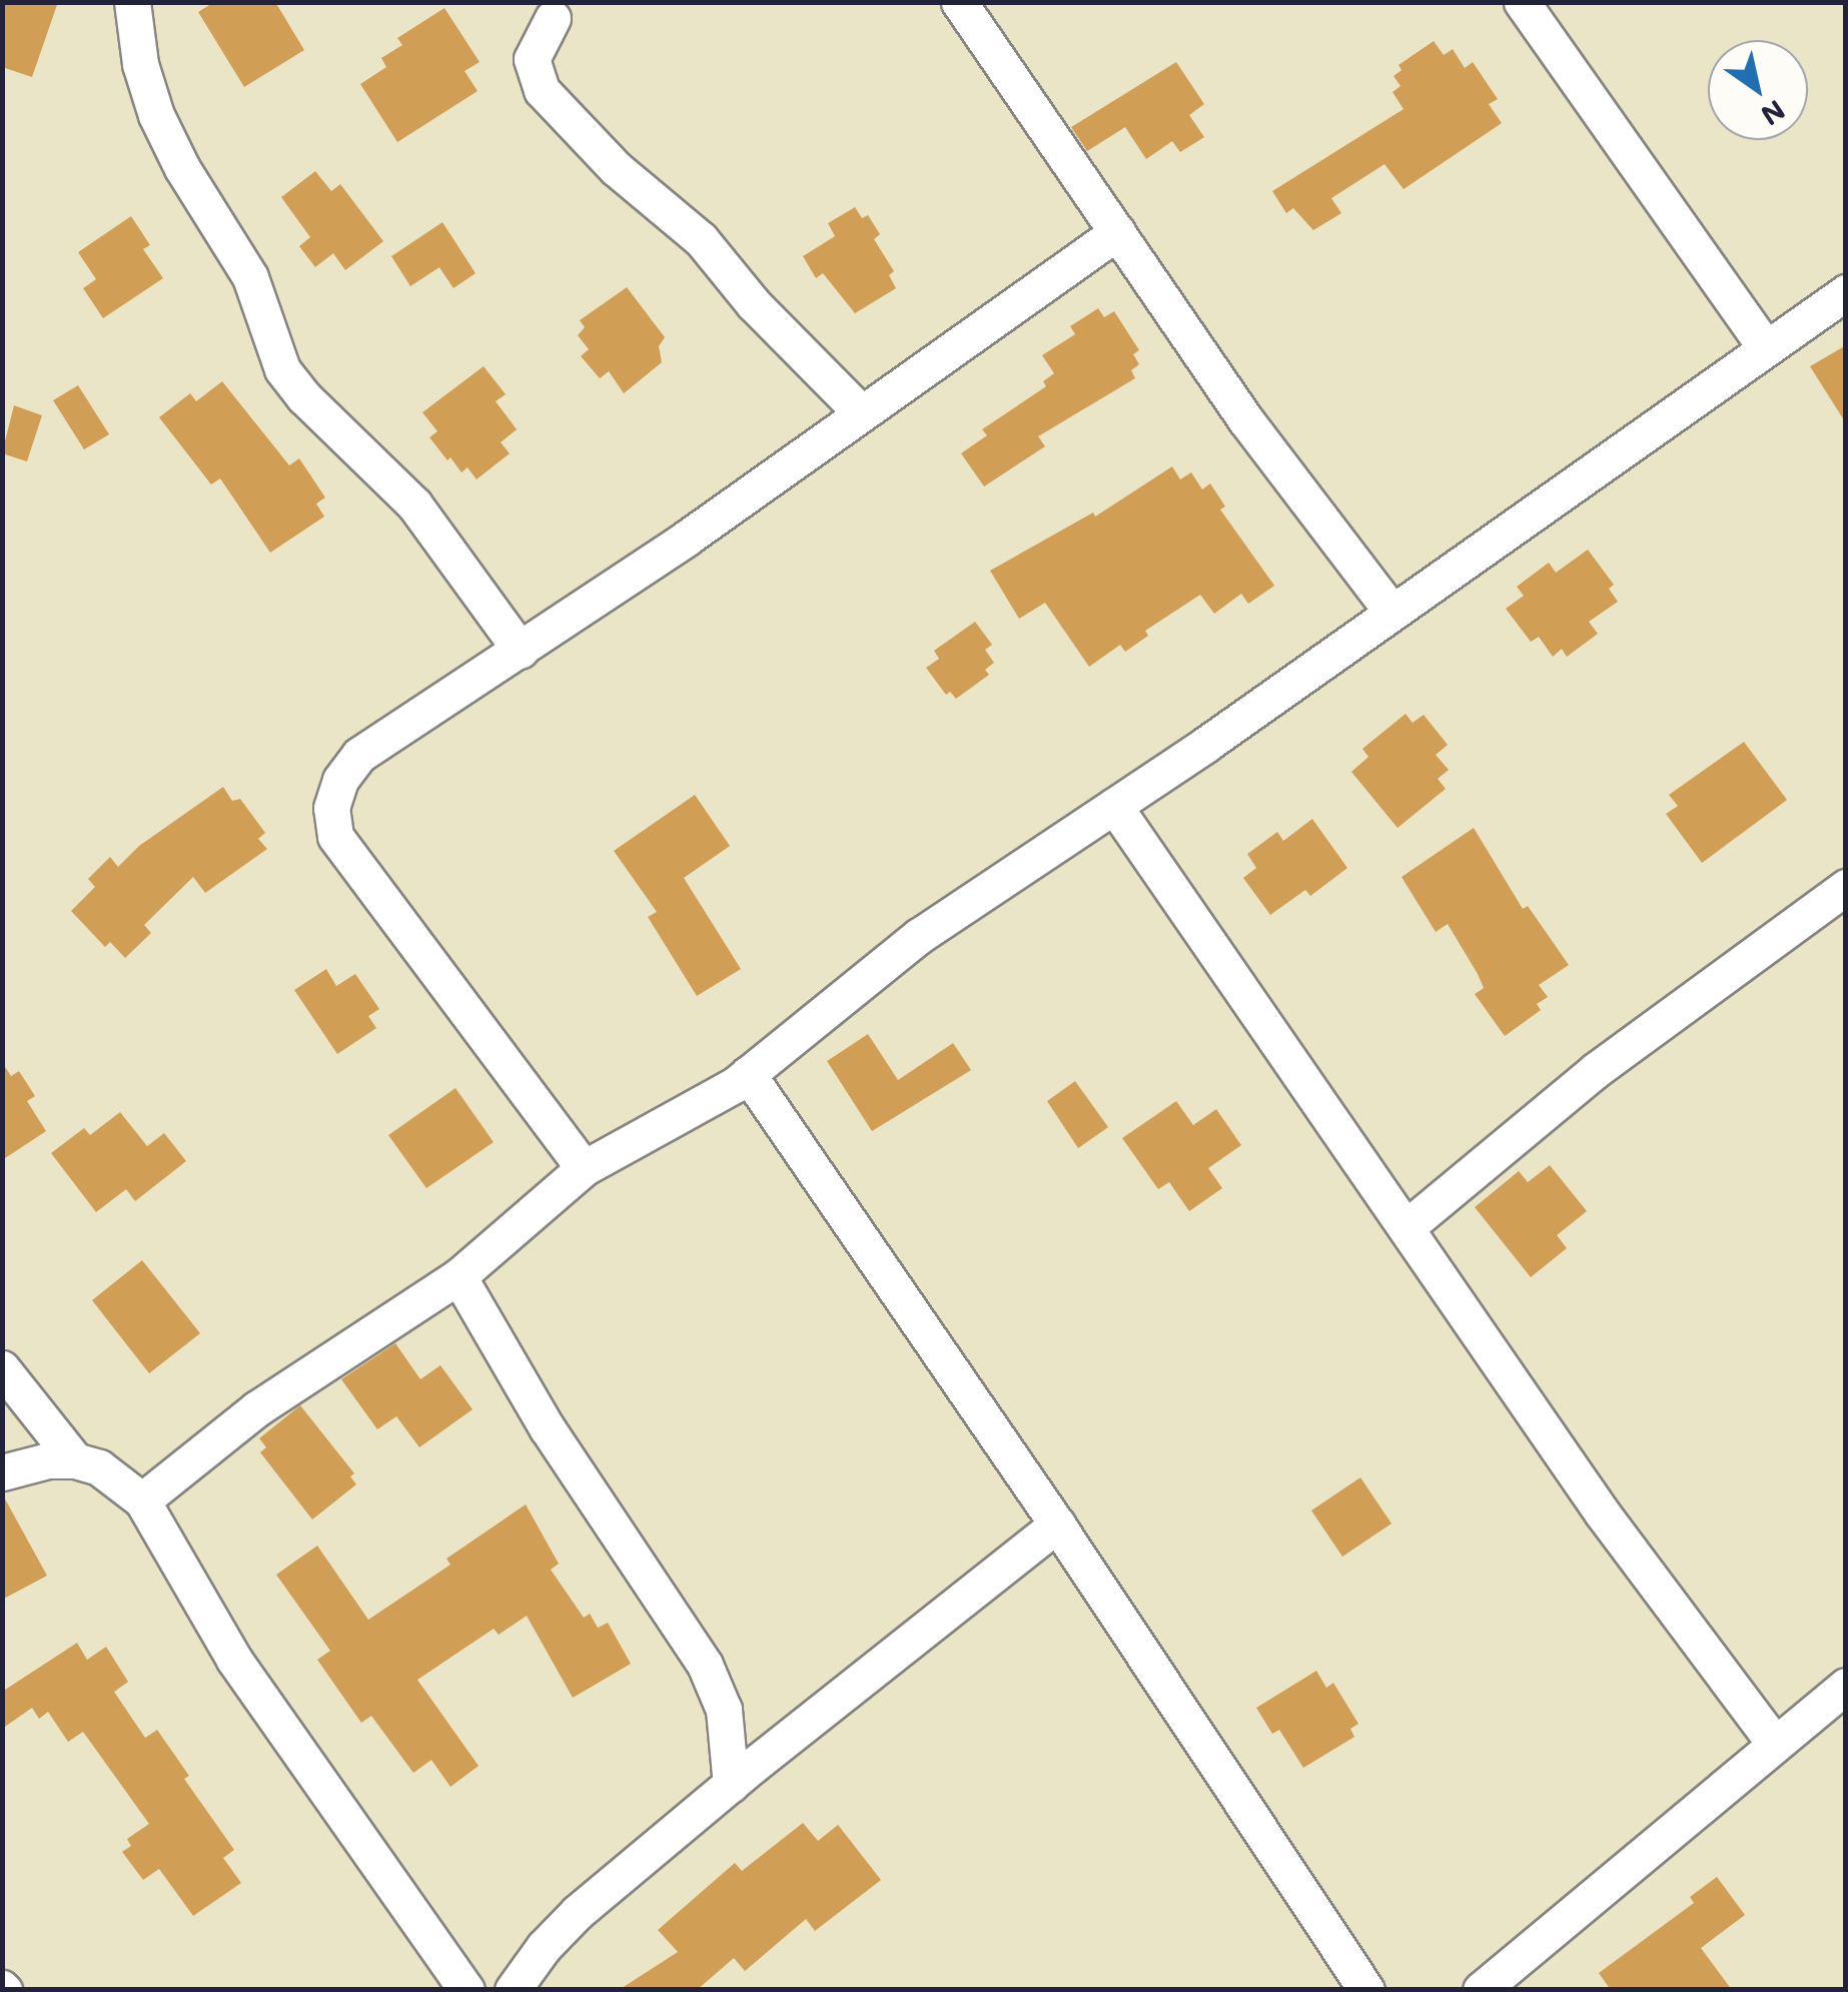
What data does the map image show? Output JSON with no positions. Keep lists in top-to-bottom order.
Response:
{
  "north": "bottom right"
}
